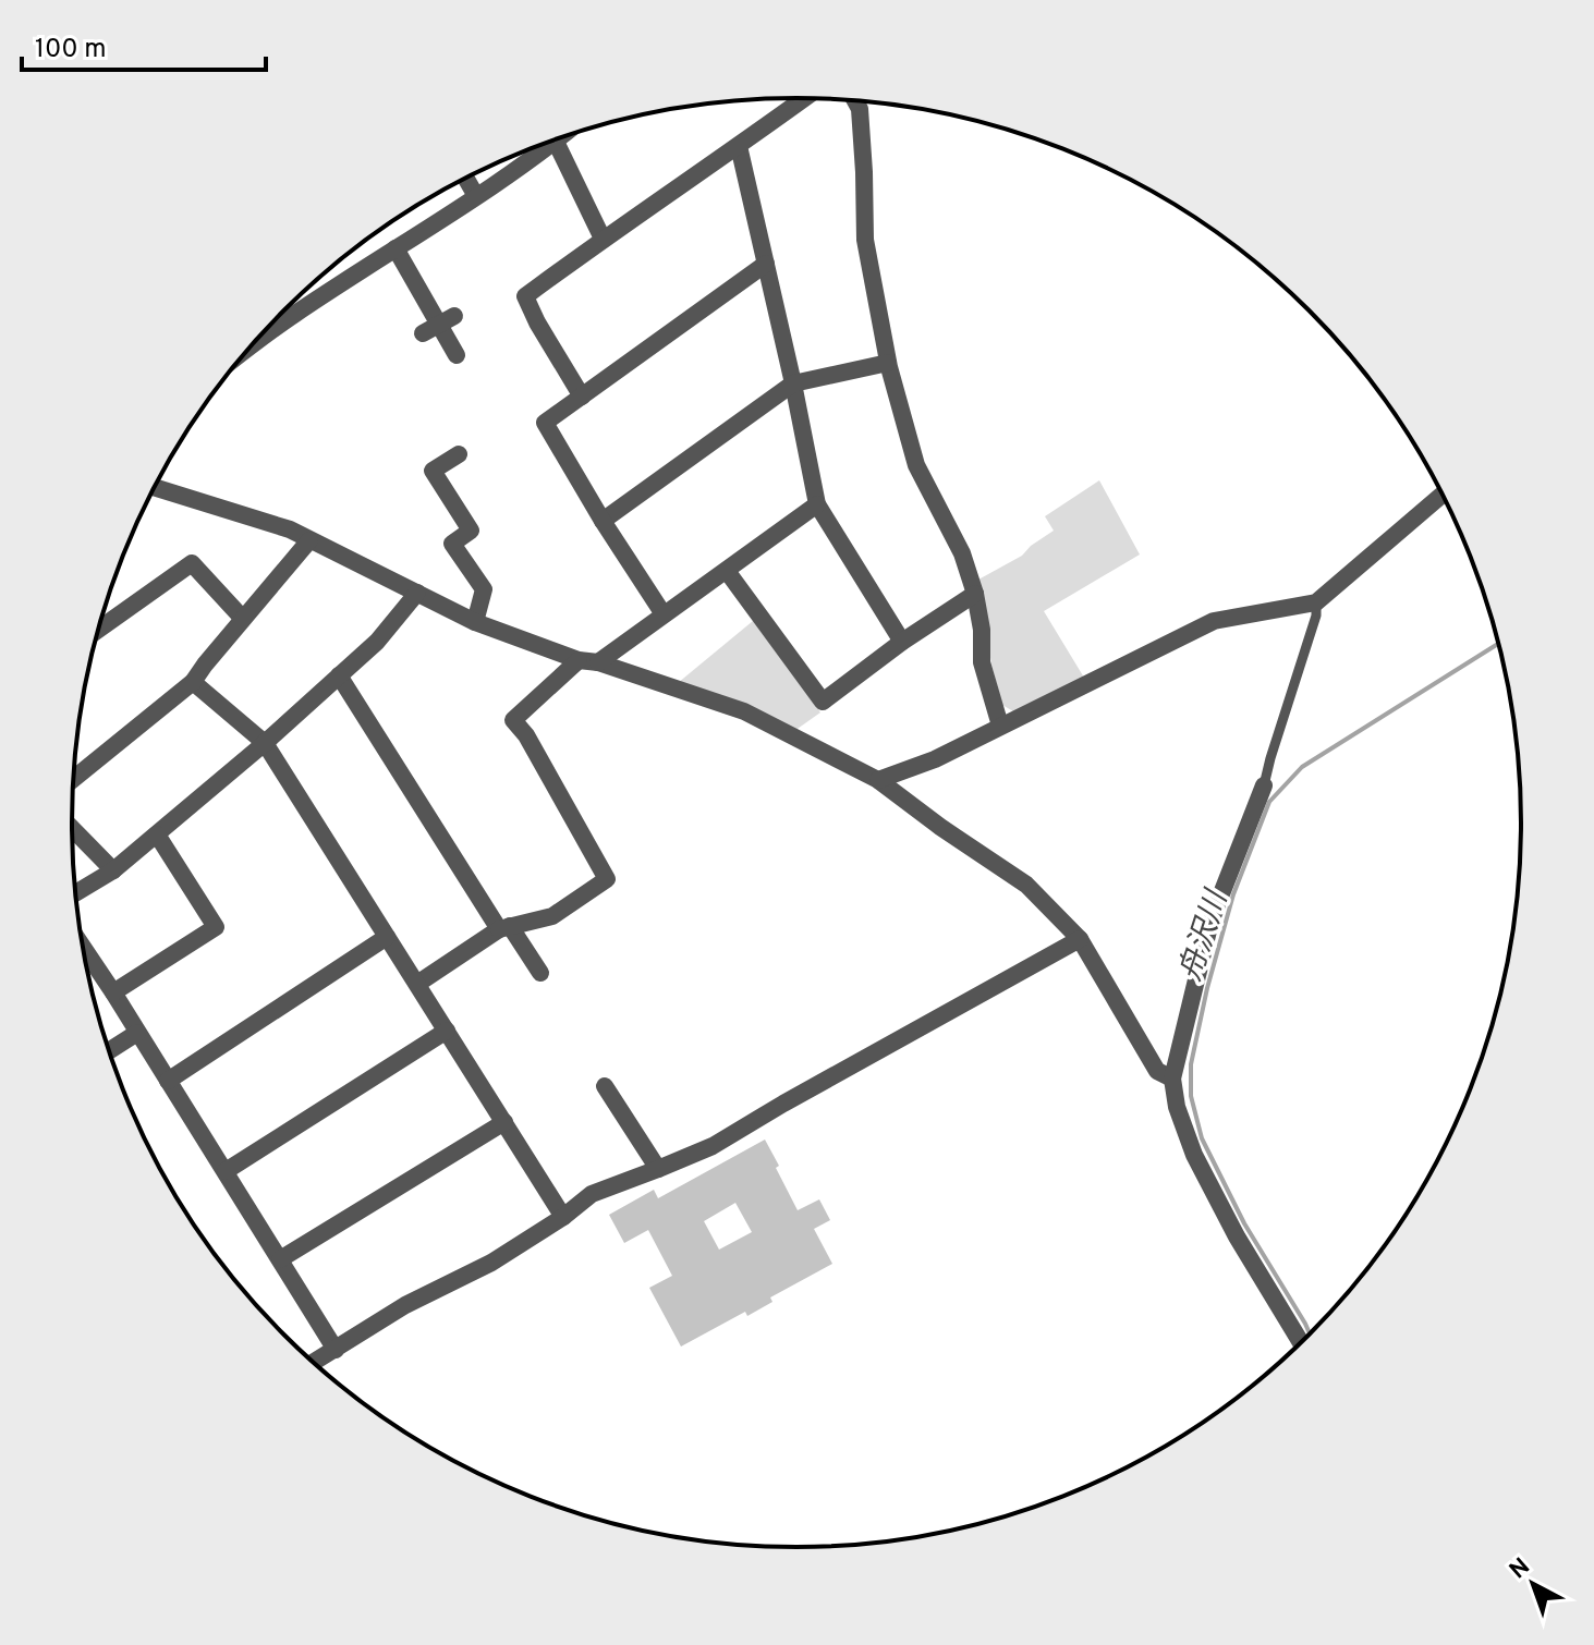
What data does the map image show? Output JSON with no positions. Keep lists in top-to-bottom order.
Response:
{
  "water": ["舟沢川"],
  "scale_bar": "100 m",
  "north": "top left"
}
